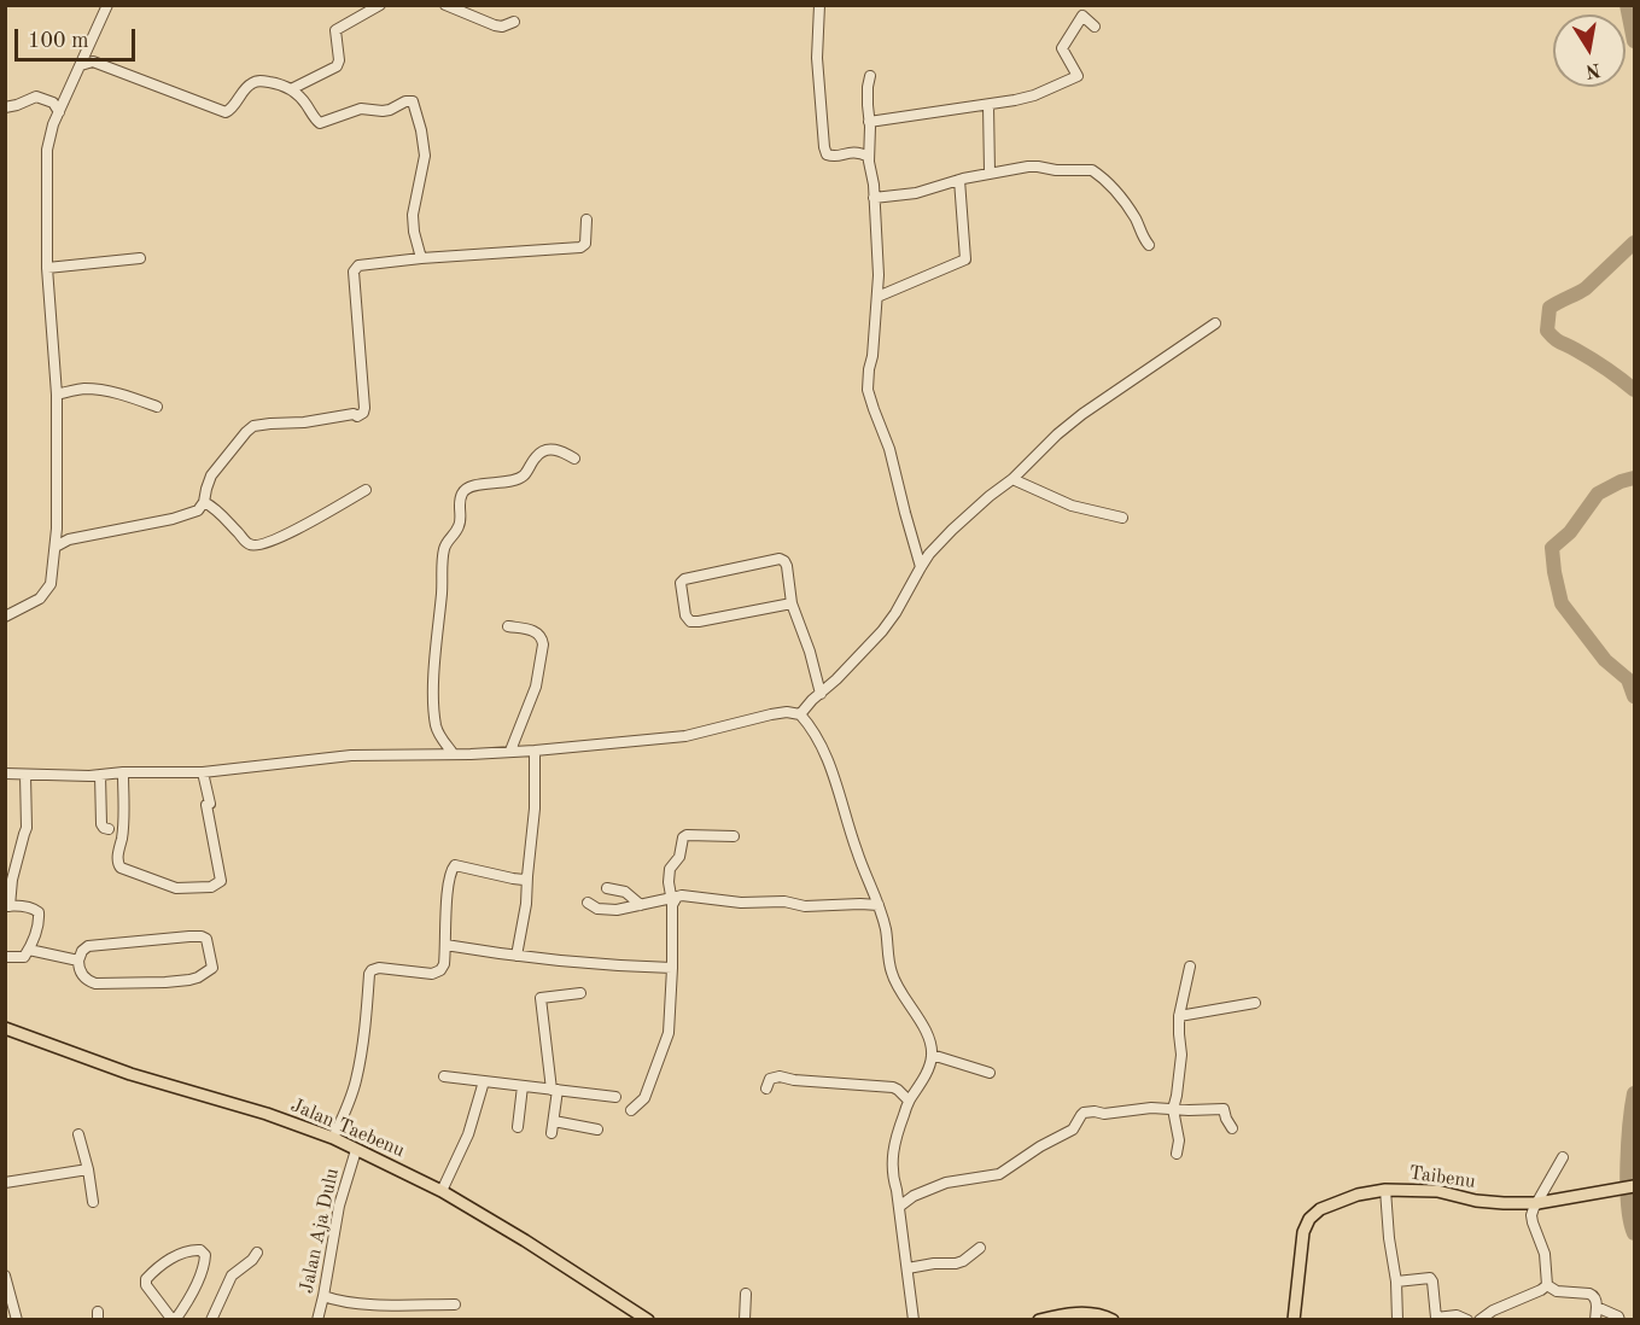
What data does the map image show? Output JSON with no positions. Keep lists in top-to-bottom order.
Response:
{
  "streets": {
    "main road": ["Jalan Taebenu", "Taibenu"],
    "street": ["Jalan Aja Dulu"]
  },
  "crossings": [
    ["Jalan Taebenu", "Jalan Aja Dulu"]
  ],
  "scale_bar": "100 m",
  "north": "bottom"
}
